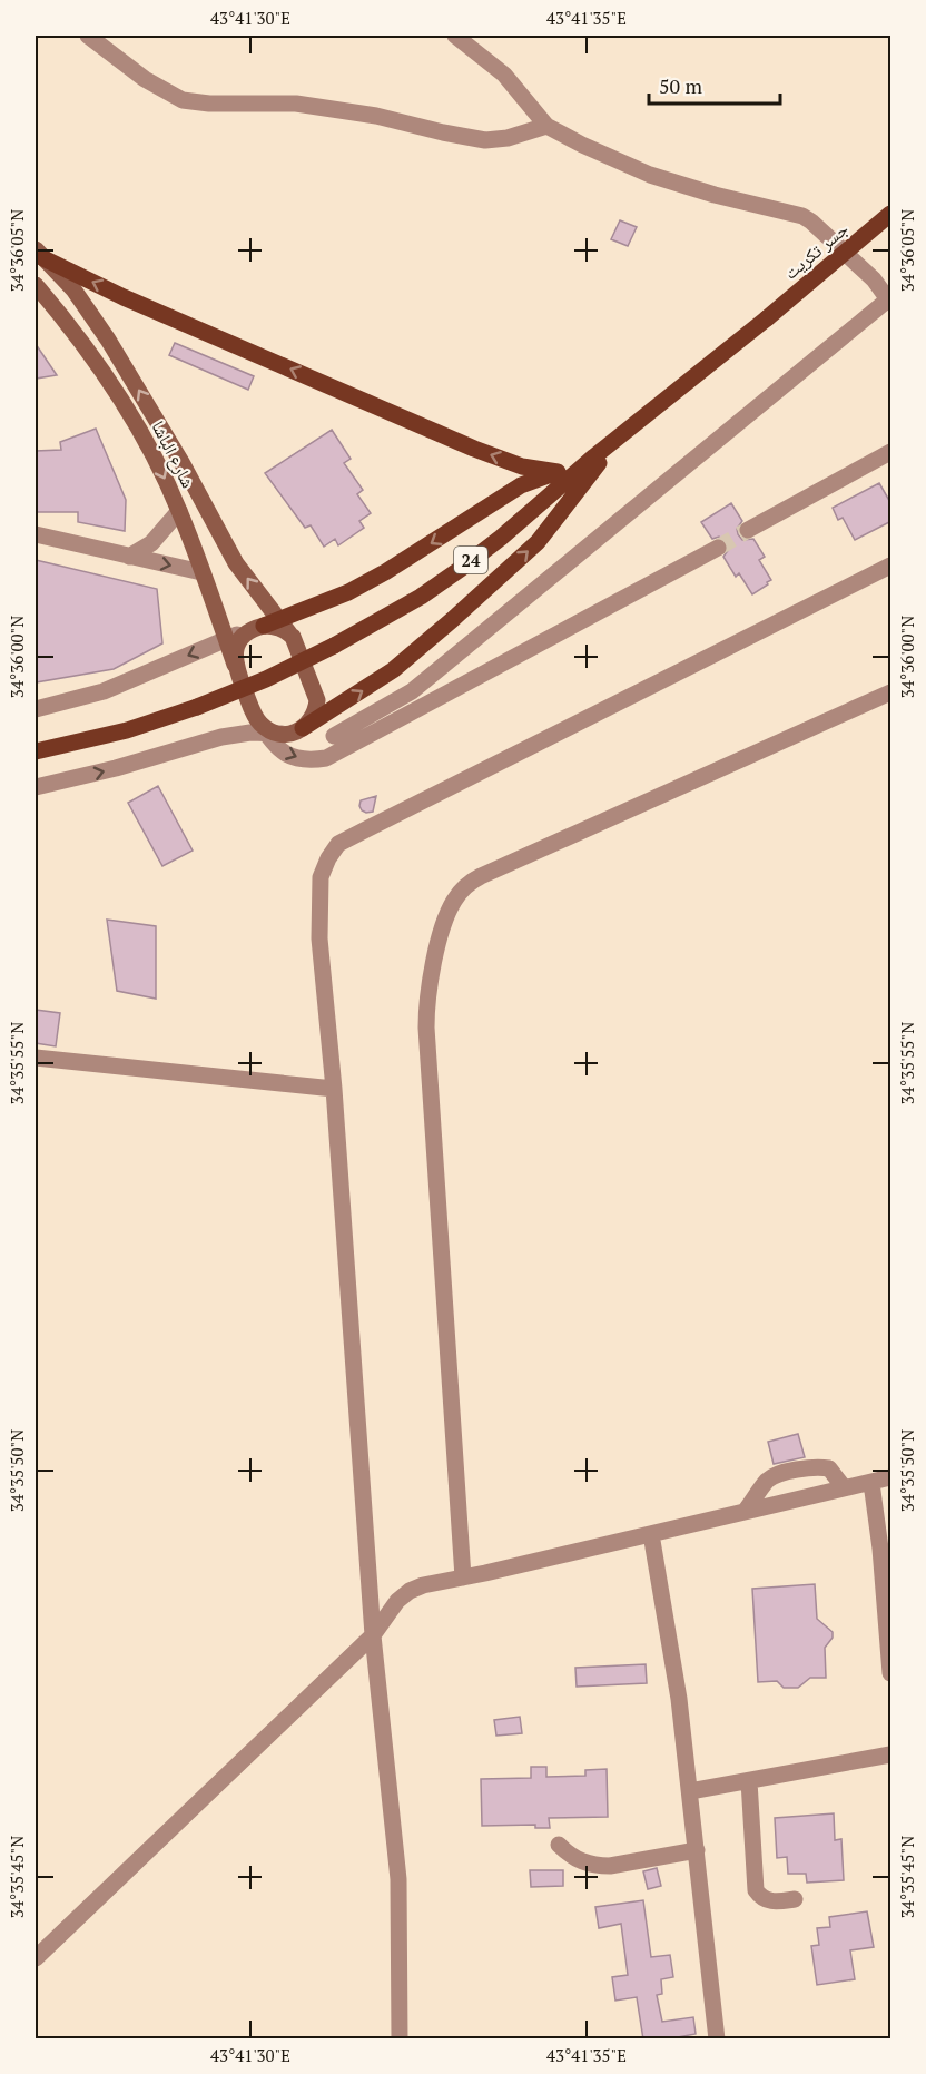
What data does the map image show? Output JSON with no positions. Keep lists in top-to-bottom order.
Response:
{
  "streets": {
    "main road": ["جسر تكريت", "شارع الباشا", "24"]
  },
  "crossings": [
    ["جسر تكريت", "24"]
  ],
  "scale_bar": "50 m",
  "coordinates": [
    "43°41'30\"E",
    "43°41'35\"E",
    "34°36'05\"N",
    "34°36'00\"N",
    "34°35'55\"N",
    "34°35'50\"N",
    "34°35'45\"N"
  ]
}
